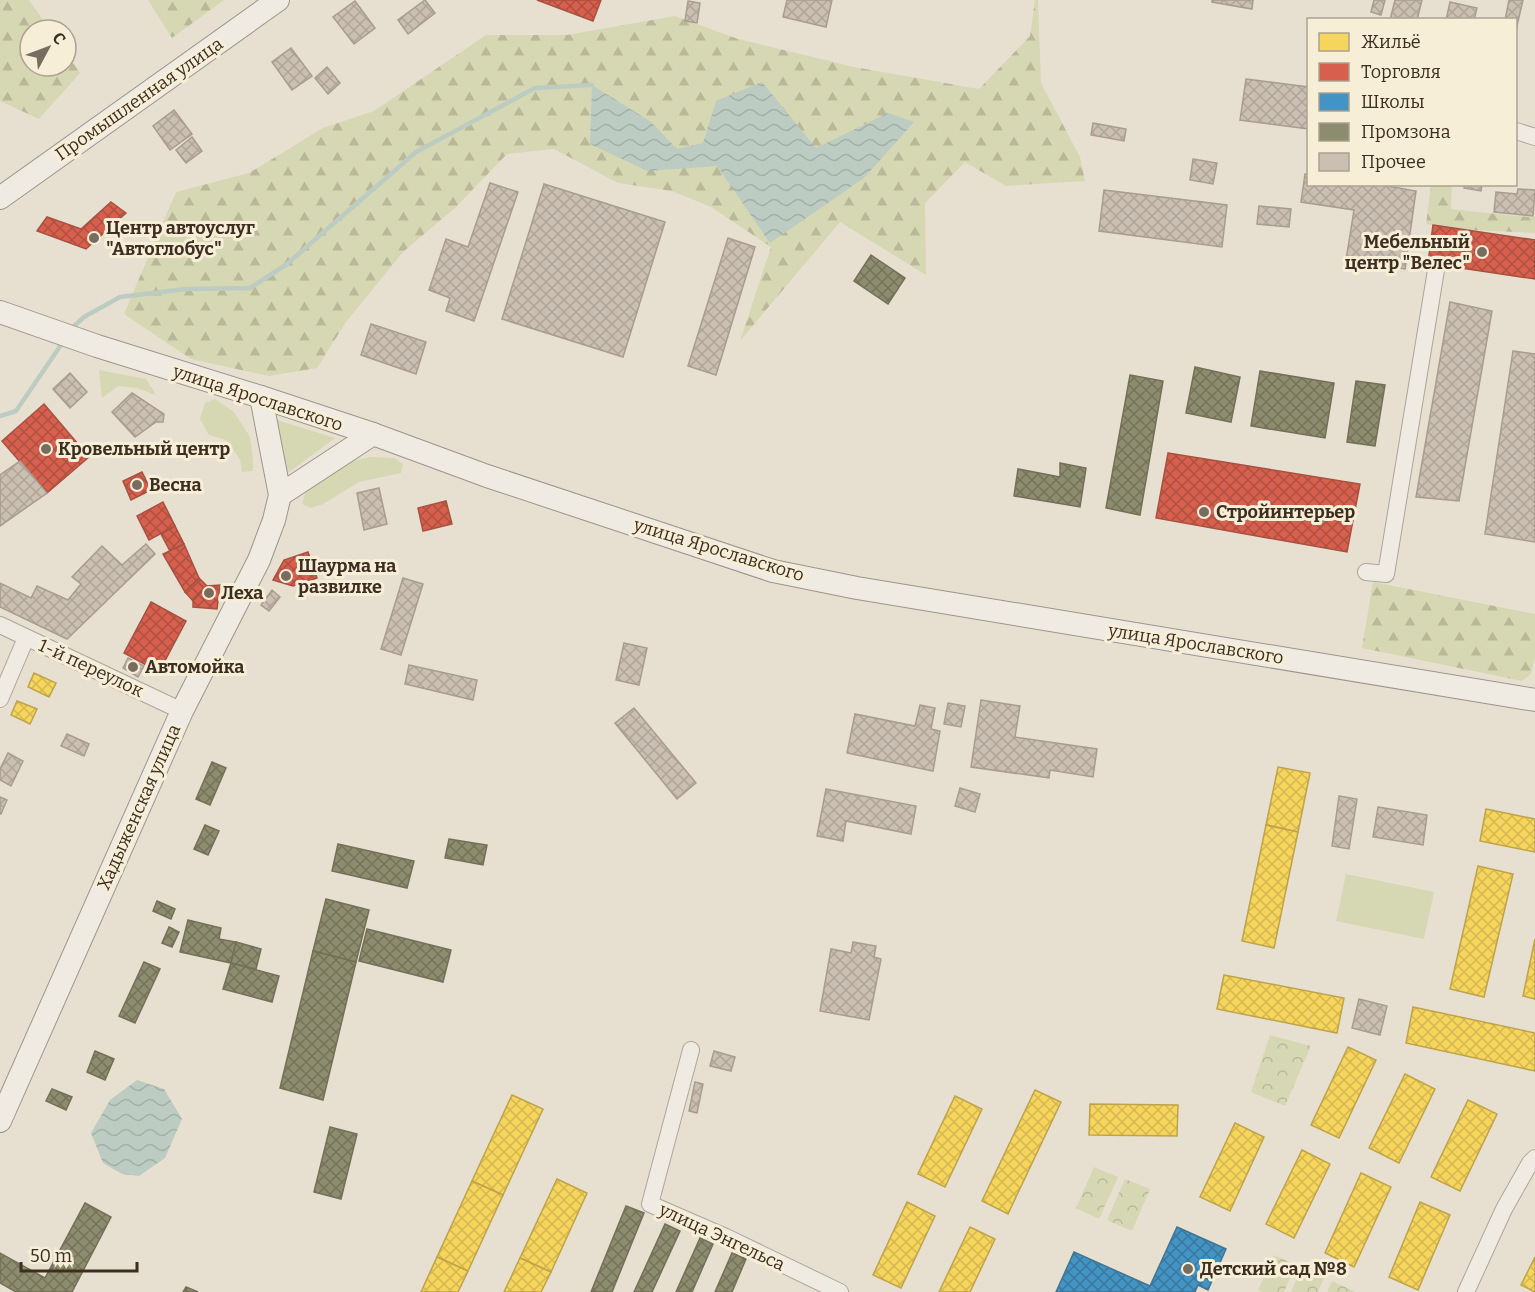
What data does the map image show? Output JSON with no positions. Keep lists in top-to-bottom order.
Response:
{
  "streets": {
    "street": [
      "Промышленная улица",
      "улица Ярославского",
      "1-й переулок",
      "Хадыженская улица",
      "улица Энгельса"
    ]
  },
  "crossings": [
    ["улица Ярославского", "Хадыженская улица"],
    ["1-й переулок", "Хадыженская улица"]
  ],
  "places": [
    "Центр автоуслуг \"Автоглобус\"",
    "Мебельный центр \"Велес\"",
    "Кровельный центр",
    "Весна",
    "Стройинтерьер",
    "Шаурма на развилке",
    "Леха",
    "Автомойка",
    "Детский сад №8"
  ],
  "legend": [
    "Жильё",
    "Торговля",
    "Школы",
    "Промзона",
    "Прочее"
  ],
  "scale_bar": "50 m",
  "north": "top right"
}
